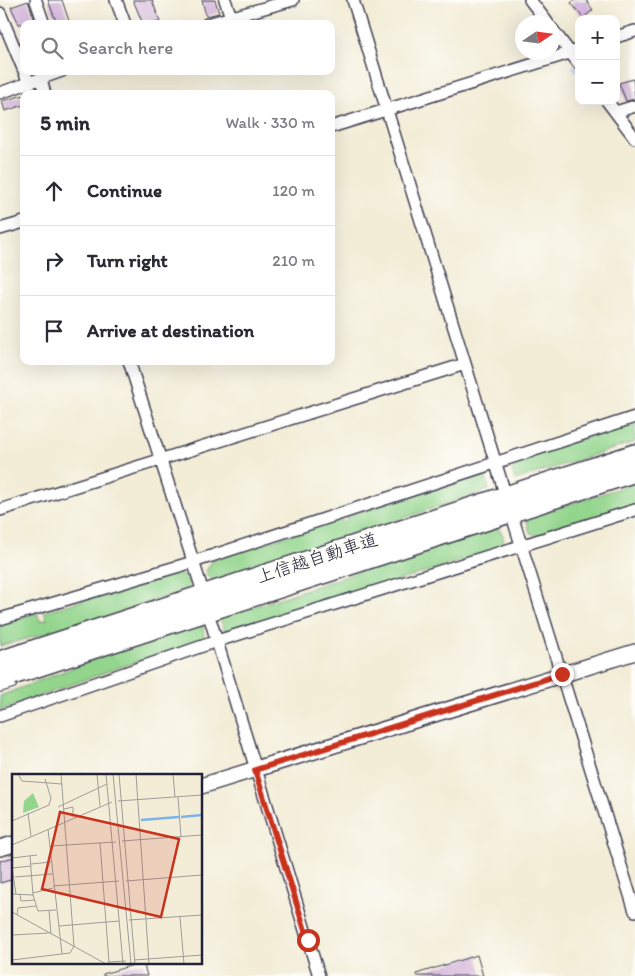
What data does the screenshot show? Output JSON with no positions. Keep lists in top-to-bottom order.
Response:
{
  "streets": {
    "highway": ["上信越自動車道"]
  },
  "north": "right",
  "page": {
    "map_buttons": ["+", "−"],
    "search": "Search here",
    "heading": ["5 min", "Walk · 330 m"],
    "list": [
      ["Continue", "120 m"],
      ["Turn right", "210 m"],
      "Arrive at destination"
    ]
  }
}
